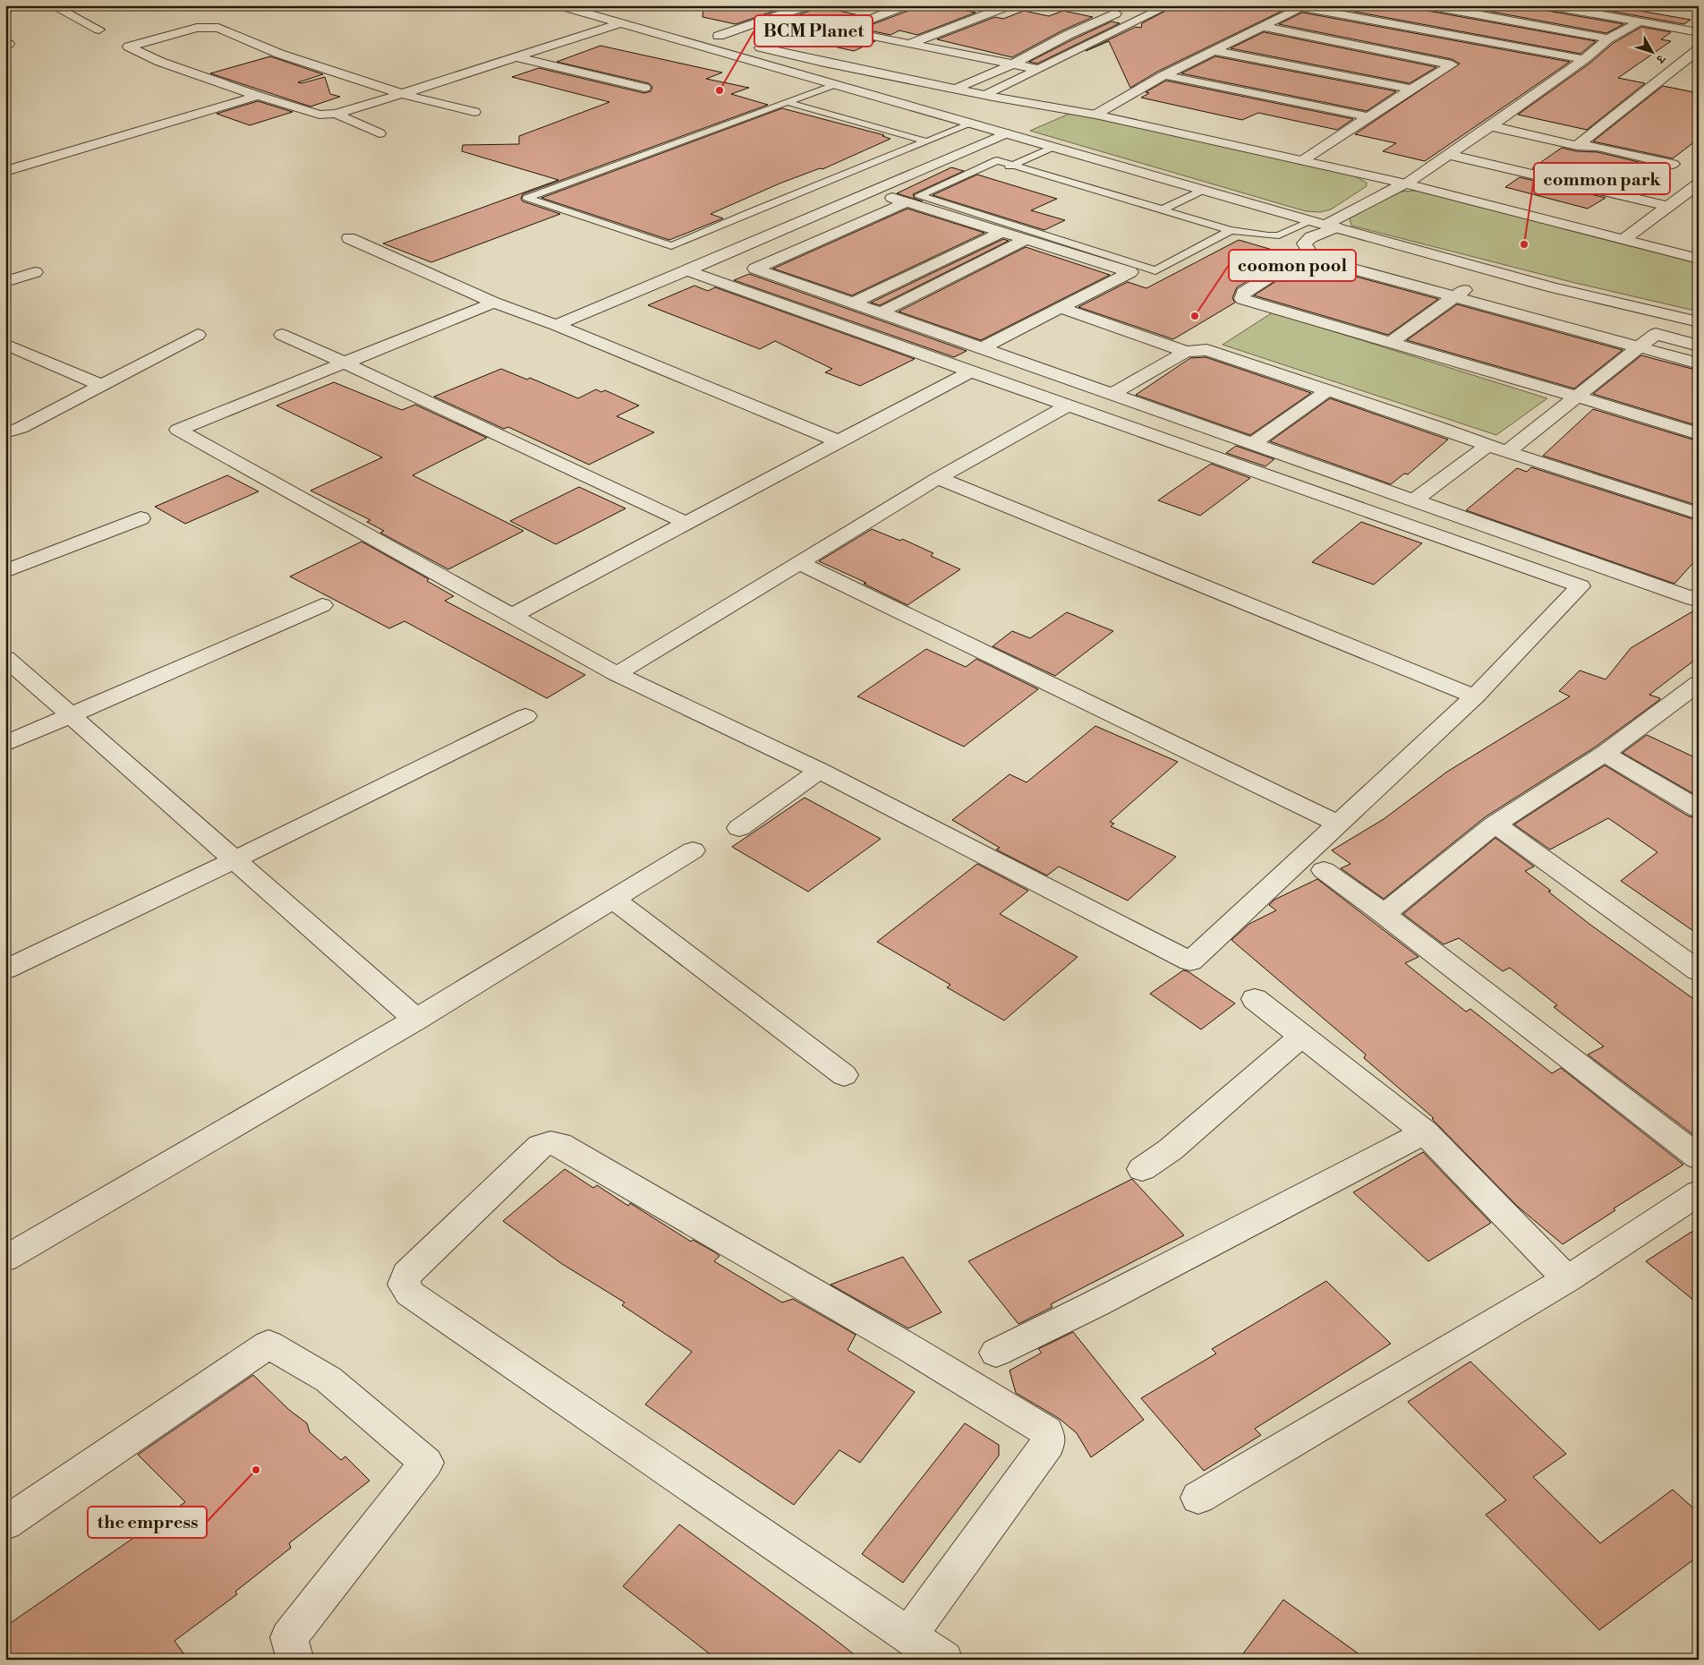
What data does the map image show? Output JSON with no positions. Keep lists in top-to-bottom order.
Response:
{
  "places": [
    "BCM Planet",
    "common park",
    "coomon pool",
    "the empress"
  ],
  "north": "bottom right"
}
